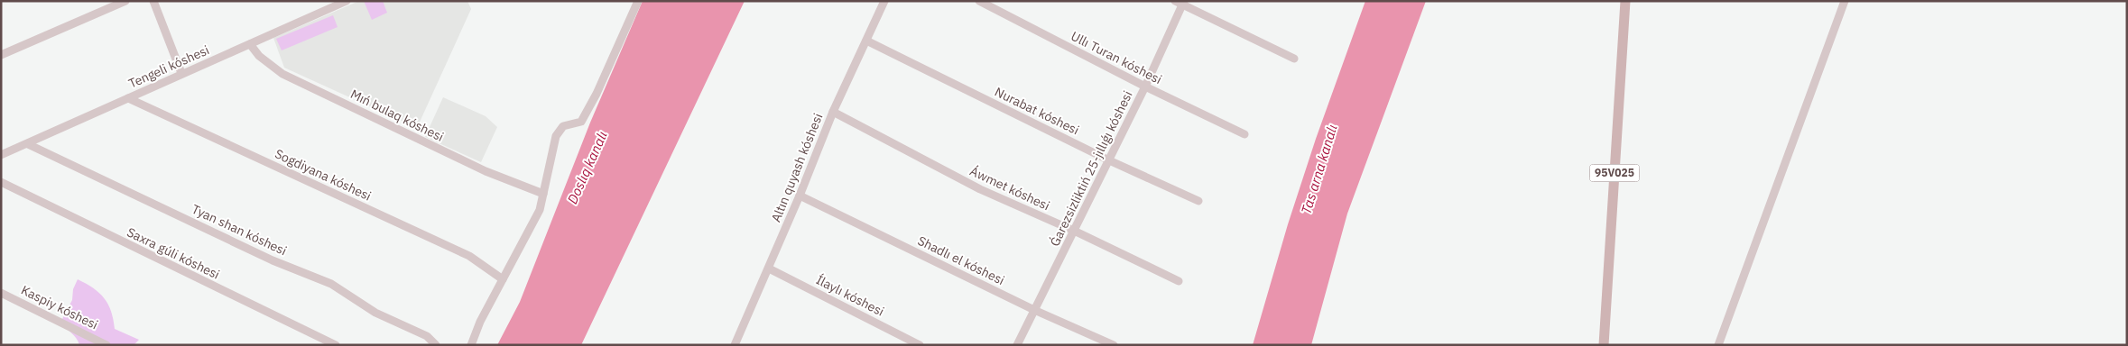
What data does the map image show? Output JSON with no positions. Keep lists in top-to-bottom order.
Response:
{
  "streets": {
    "main road": ["95V025"],
    "street": [
      "Ullı Turan kóshesi",
      "Tengeli kóshesi",
      "Nurabat kóshesi",
      "Mıń bulaq kóshesi",
      "Altın quyash kóshesi",
      "Ǵarezsizliktiń 25-jıllıǵı kóshesi",
      "Sogdiyana kóshesi",
      "Áwmet kóshesi",
      "Tyan shan kóshesi",
      "Saxra gúli kóshesi",
      "Shadlı el kóshesi",
      "Ílaylı kóshesi",
      "Kaspiy kóshesi"
    ]
  },
  "crossings": [
    ["Ullı Turan kóshesi", "Ǵarezsizliktiń 25-jıllıǵı kóshesi"],
    ["Tengeli kóshesi", "Mıń bulaq kóshesi"],
    ["Tengeli kóshesi", "Sogdiyana kóshesi"],
    ["Tengeli kóshesi", "Tyan shan kóshesi"],
    ["Nurabat kóshesi", "Altın quyash kóshesi"],
    ["Nurabat kóshesi", "Ǵarezsizliktiń 25-jıllıǵı kóshesi"],
    ["Altın quyash kóshesi", "Áwmet kóshesi"],
    ["Altın quyash kóshesi", "Shadlı el kóshesi"],
    ["Altın quyash kóshesi", "Ílaylı kóshesi"],
    ["Ǵarezsizliktiń 25-jıllıǵı kóshesi", "Áwmet kóshesi"],
    ["Ǵarezsizliktiń 25-jıllıǵı kóshesi", "Shadlı el kóshesi"]
  ],
  "water": ["Doslıq kanalı", "Tas arna kanalı"]
}
